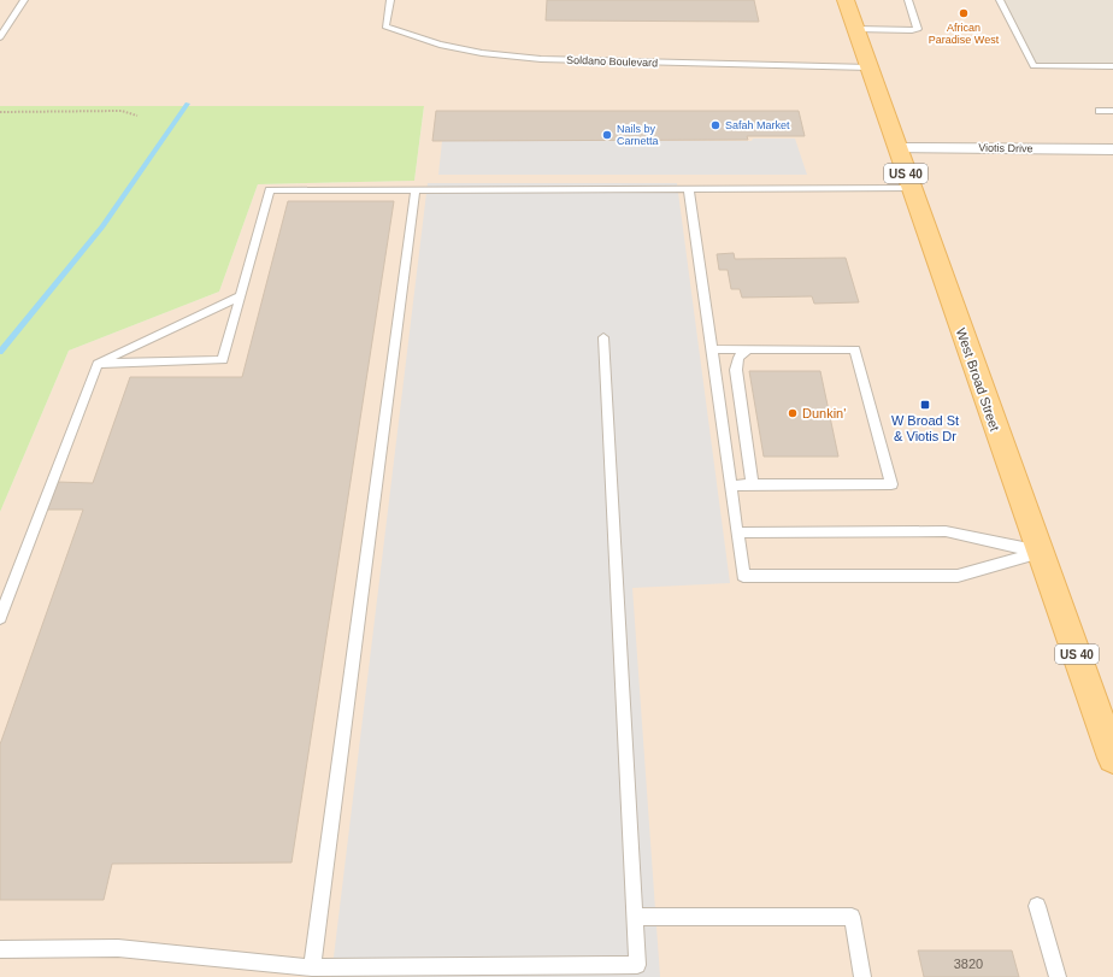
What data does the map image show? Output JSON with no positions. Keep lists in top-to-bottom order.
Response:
{
  "streets": {
    "main road": ["US 40", "West Broad Street"],
    "street": ["Viotis Drive"],
    "lane": ["Soldano Boulevard"]
  },
  "crossings": [
    ["Soldano Boulevard", "West Broad Street"],
    ["Viotis Drive", "West Broad Street"]
  ],
  "places": {
    "other": [
      "African Paradise West",
      "Safah Market",
      "Nails by Carnetta",
      "Dunkin'"
    ],
    "transit": ["W Broad St & Viotis Dr"]
  },
  "house_numbers": ["3820"]
}
